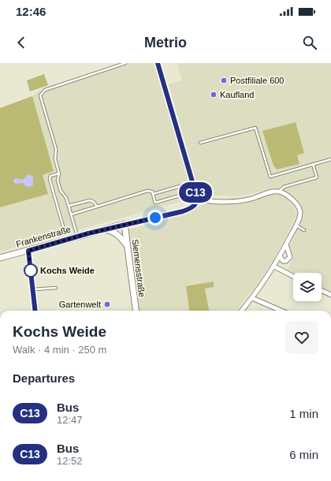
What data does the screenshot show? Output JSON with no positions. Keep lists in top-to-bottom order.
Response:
{
  "streets": {
    "street": ["Frankenstraße", "Siemensstraße"]
  },
  "crossings": [
    ["Frankenstraße", "Siemensstraße"]
  ],
  "places": [
    "Postfiliale 600",
    "Kaufland",
    "Kochs Weide",
    "Gartenwelt"
  ],
  "lines": ["bus line C13"],
  "page": {
    "status": "12:46",
    "header": "Metrio",
    "on_map": "C13",
    "heading": [
      ["Kochs Weide", "Walk · 4 min · 250 m"],
      "Departures"
    ],
    "list": [
      {
        "mark": "C13",
        "name": "Bus",
        "note": "12:47",
        "value": "1 min"
      },
      {
        "mark": "C13",
        "name": "Bus",
        "note": "12:52",
        "value": "6 min"
      }
    ]
  }
}
